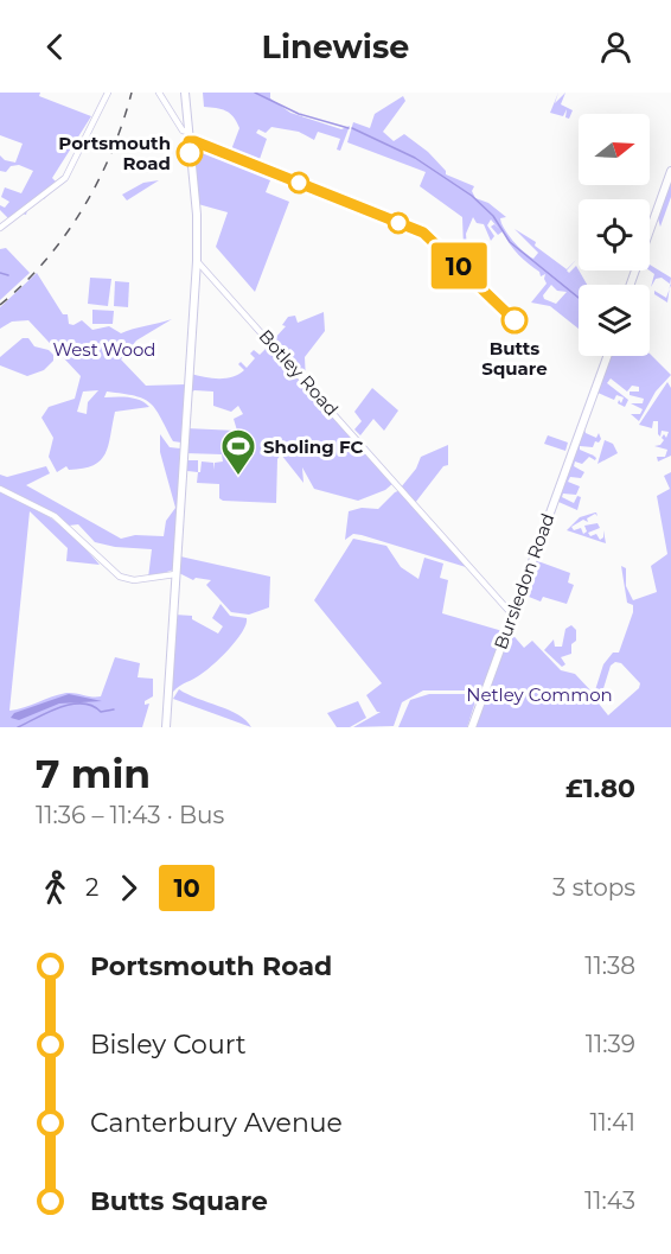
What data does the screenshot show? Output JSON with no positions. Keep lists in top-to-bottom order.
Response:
{
  "streets": {
    "main road": ["Botley Road", "Bursledon Road"]
  },
  "crossings": [
    ["Botley Road", "Bursledon Road"]
  ],
  "parks": ["West Wood", "Netley Common"],
  "places": {
    "other": ["Portsmouth Road", "Butts Square"],
    "sports": ["Sholing FC"]
  },
  "lines": ["bus line 10"],
  "north": "right",
  "page": {
    "header": "Linewise",
    "on_map": "10",
    "heading": ["7 min", "11:36 – 11:43 · Bus", "£1.80"],
    "legs": ["2", "10", "3 stops"],
    "list": [
      {
        "name": "Portsmouth Road",
        "value": "11:38"
      },
      {
        "name": "Bisley Court",
        "value": "11:39"
      },
      {
        "name": "Canterbury Avenue",
        "value": "11:41"
      },
      {
        "name": "Butts Square",
        "value": "11:43"
      }
    ]
  }
}
